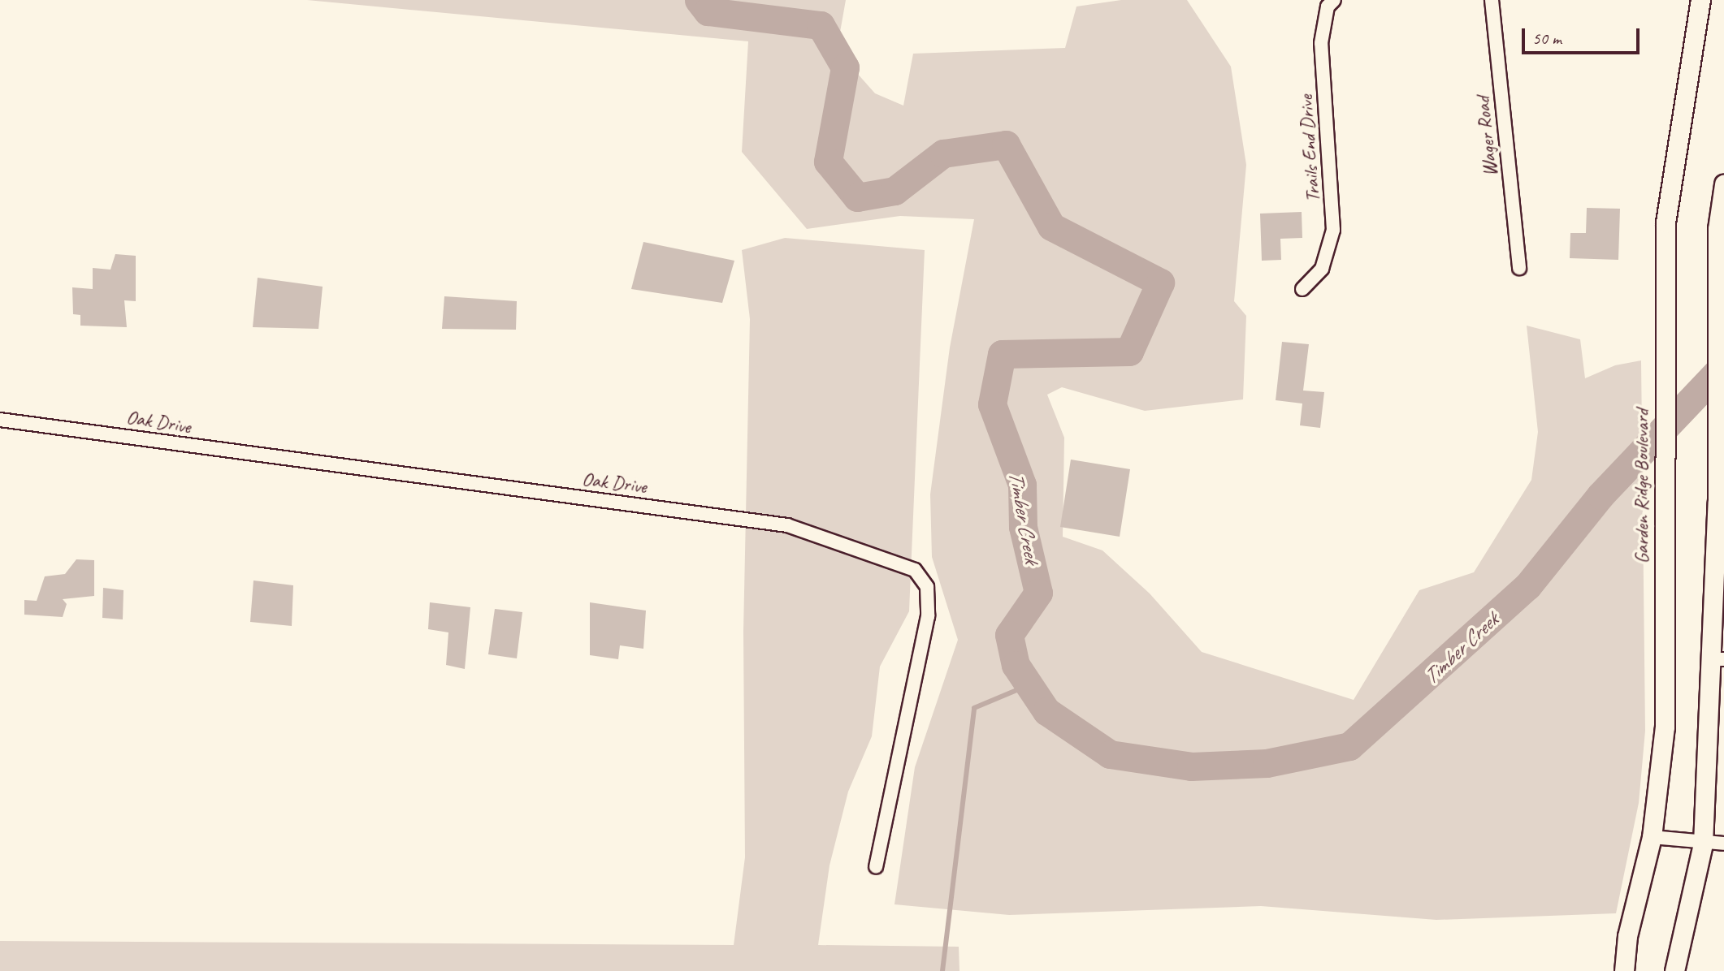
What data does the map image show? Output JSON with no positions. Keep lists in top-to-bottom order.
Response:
{
  "streets": {
    "main road": ["Garden Ridge Boulevard"],
    "street": ["Wager Road", "Trails End Drive", "Oak Drive"]
  },
  "water": ["Timber Creek"],
  "scale_bar": "50 m"
}
